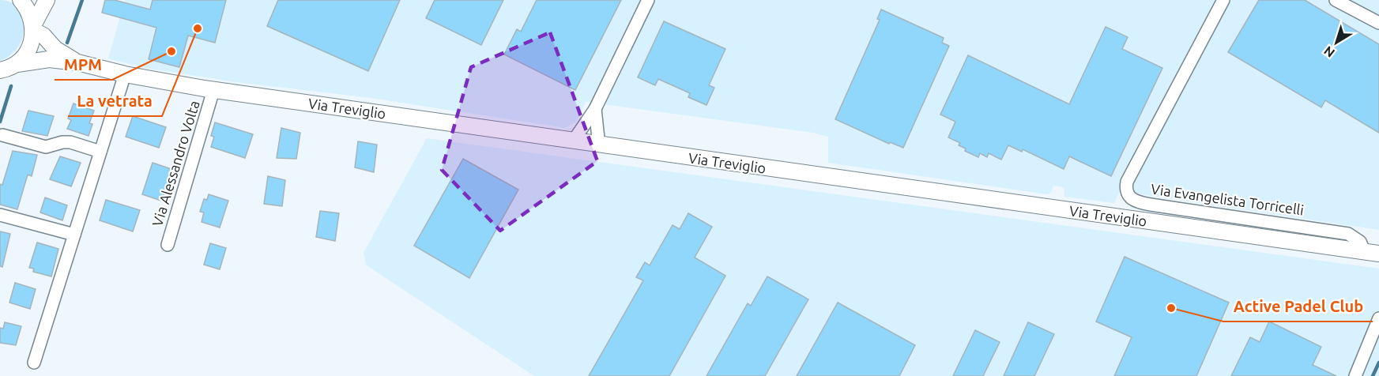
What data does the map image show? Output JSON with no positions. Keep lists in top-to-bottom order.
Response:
{
  "streets": {
    "street": ["Via Treviglio", "Via Alessandro Volta", "Via Evangelista Torricelli"]
  },
  "crossings": [
    ["Via Treviglio", "Via Alessandro Volta"],
    ["Via Treviglio", "Via Evangelista Torricelli"]
  ],
  "places": ["La vetrata", "MPM", "Active Padel Club"],
  "north": "bottom left"
}
